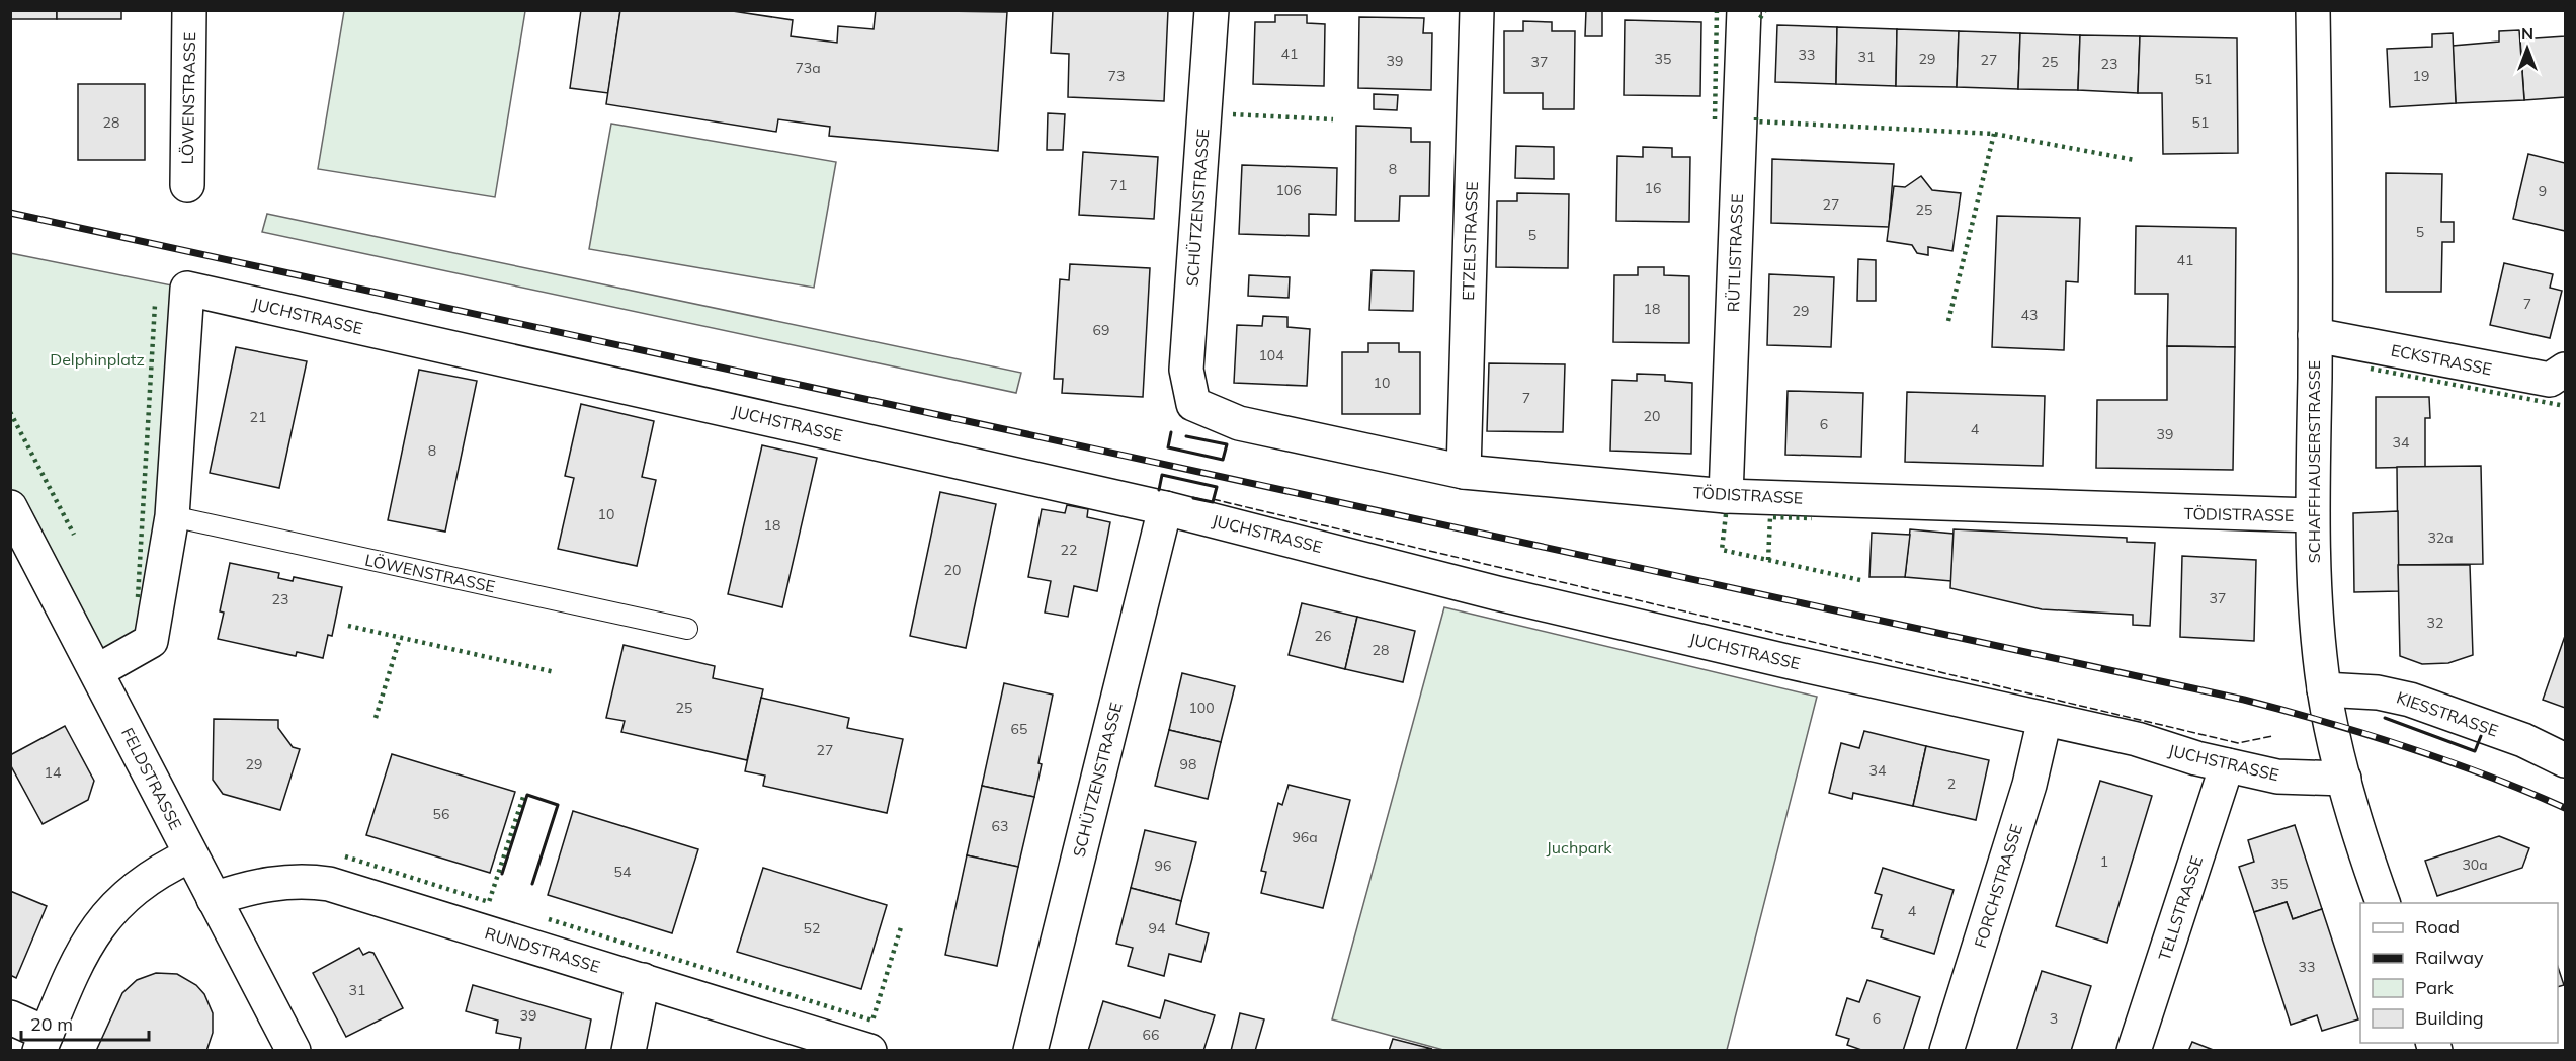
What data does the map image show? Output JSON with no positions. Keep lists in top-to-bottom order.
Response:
{
  "streets": {
    "street": [
      "LÖWENSTRASSE",
      "SCHÜTZENSTRASSE",
      "ETZELSTRASSE",
      "RÜTLISTRASSE",
      "JUCHSTRASSE",
      "ECKSTRASSE",
      "SCHAFFHAUSERSTRASSE",
      "TÖDISTRASSE",
      "KIESSTRASSE",
      "FELDSTRASSE",
      "FORCHSTRASSE",
      "TELLSTRASSE",
      "RUNDSTRASSE"
    ]
  },
  "crossings": [
    ["LÖWENSTRASSE", "JUCHSTRASSE"],
    ["SCHÜTZENSTRASSE", "JUCHSTRASSE"],
    ["SCHÜTZENSTRASSE", "TÖDISTRASSE"],
    ["ETZELSTRASSE", "TÖDISTRASSE"],
    ["RÜTLISTRASSE", "TÖDISTRASSE"],
    ["JUCHSTRASSE", "SCHAFFHAUSERSTRASSE"],
    ["JUCHSTRASSE", "FORCHSTRASSE"],
    ["JUCHSTRASSE", "TELLSTRASSE"],
    ["ECKSTRASSE", "SCHAFFHAUSERSTRASSE"],
    ["SCHAFFHAUSERSTRASSE", "TÖDISTRASSE"],
    ["SCHAFFHAUSERSTRASSE", "KIESSTRASSE"],
    ["FELDSTRASSE", "RUNDSTRASSE"]
  ],
  "parks": ["Delphinplatz", "Juchpark"],
  "house_numbers": [
    "41",
    "33",
    "31",
    "35",
    "29",
    "27",
    "39",
    "37",
    "25",
    "23",
    "73a",
    "73",
    "19",
    "51",
    "28",
    "51",
    "8",
    "71",
    "16",
    "106",
    "9",
    "27",
    "25",
    "5",
    "5",
    "41",
    "7",
    "18",
    "29",
    "43",
    "69",
    "104",
    "10",
    "7",
    "20",
    "21",
    "6",
    "4",
    "39",
    "34",
    "8",
    "10",
    "18",
    "32a",
    "22",
    "20",
    "37",
    "23",
    "32",
    "26",
    "28",
    "25",
    "100",
    "65",
    "27",
    "29",
    "98",
    "34",
    "14",
    "2",
    "56",
    "63",
    "96a",
    "1",
    "30a",
    "96",
    "54",
    "35",
    "4",
    "52",
    "94",
    "33",
    "31",
    "39",
    "6",
    "3",
    "66"
  ],
  "legend": [
    "Road",
    "Railway",
    "Park",
    "Building"
  ],
  "scale_bar": "20 m",
  "north": "top"
}
